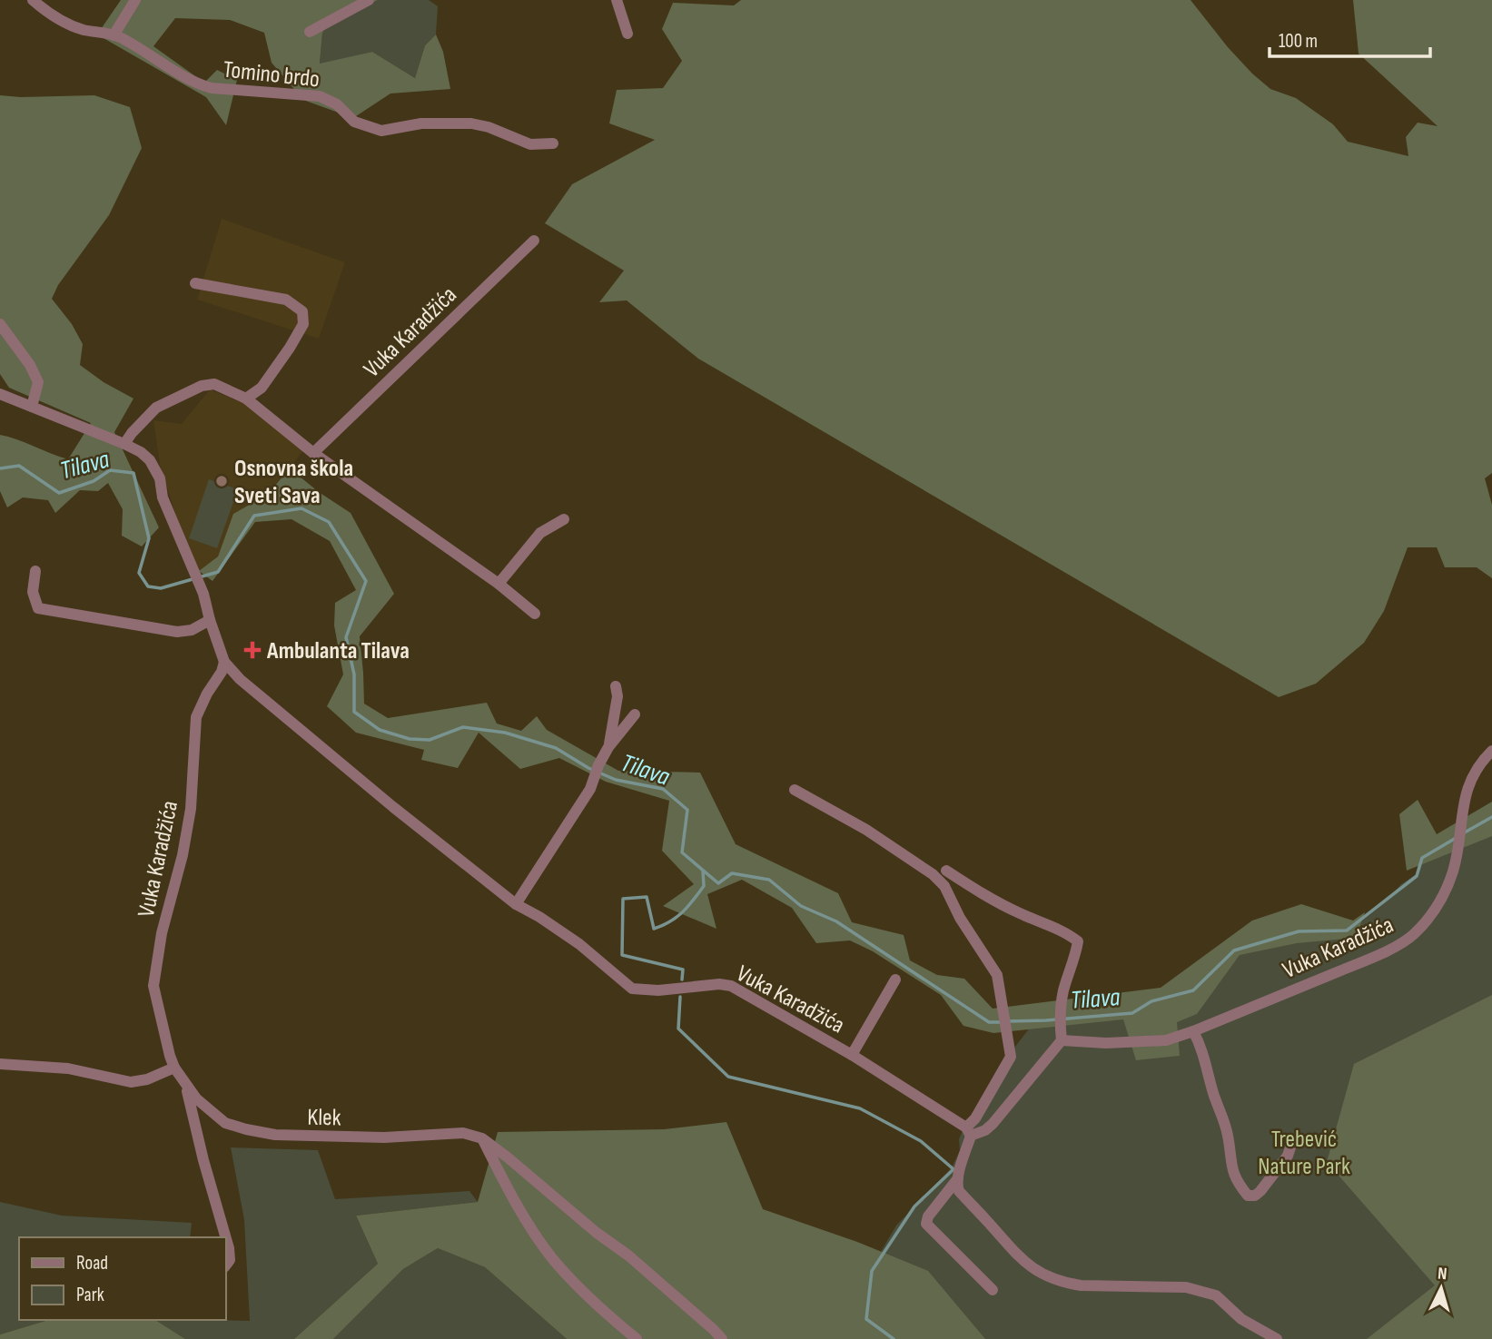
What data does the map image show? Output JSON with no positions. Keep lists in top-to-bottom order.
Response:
{
  "streets": {
    "street": ["Tomino brdo", "Vuka Karadžića", "Klek"]
  },
  "crossings": [
    ["Vuka Karadžića", "Klek"]
  ],
  "water": ["Tilava"],
  "parks": ["Trebević Nature Park"],
  "places": {
    "other": ["Osnovna škola Sveti Sava"],
    "health": ["Ambulanta Tilava"]
  },
  "legend": ["Road", "Park"],
  "scale_bar": "100 m",
  "north": "top"
}
